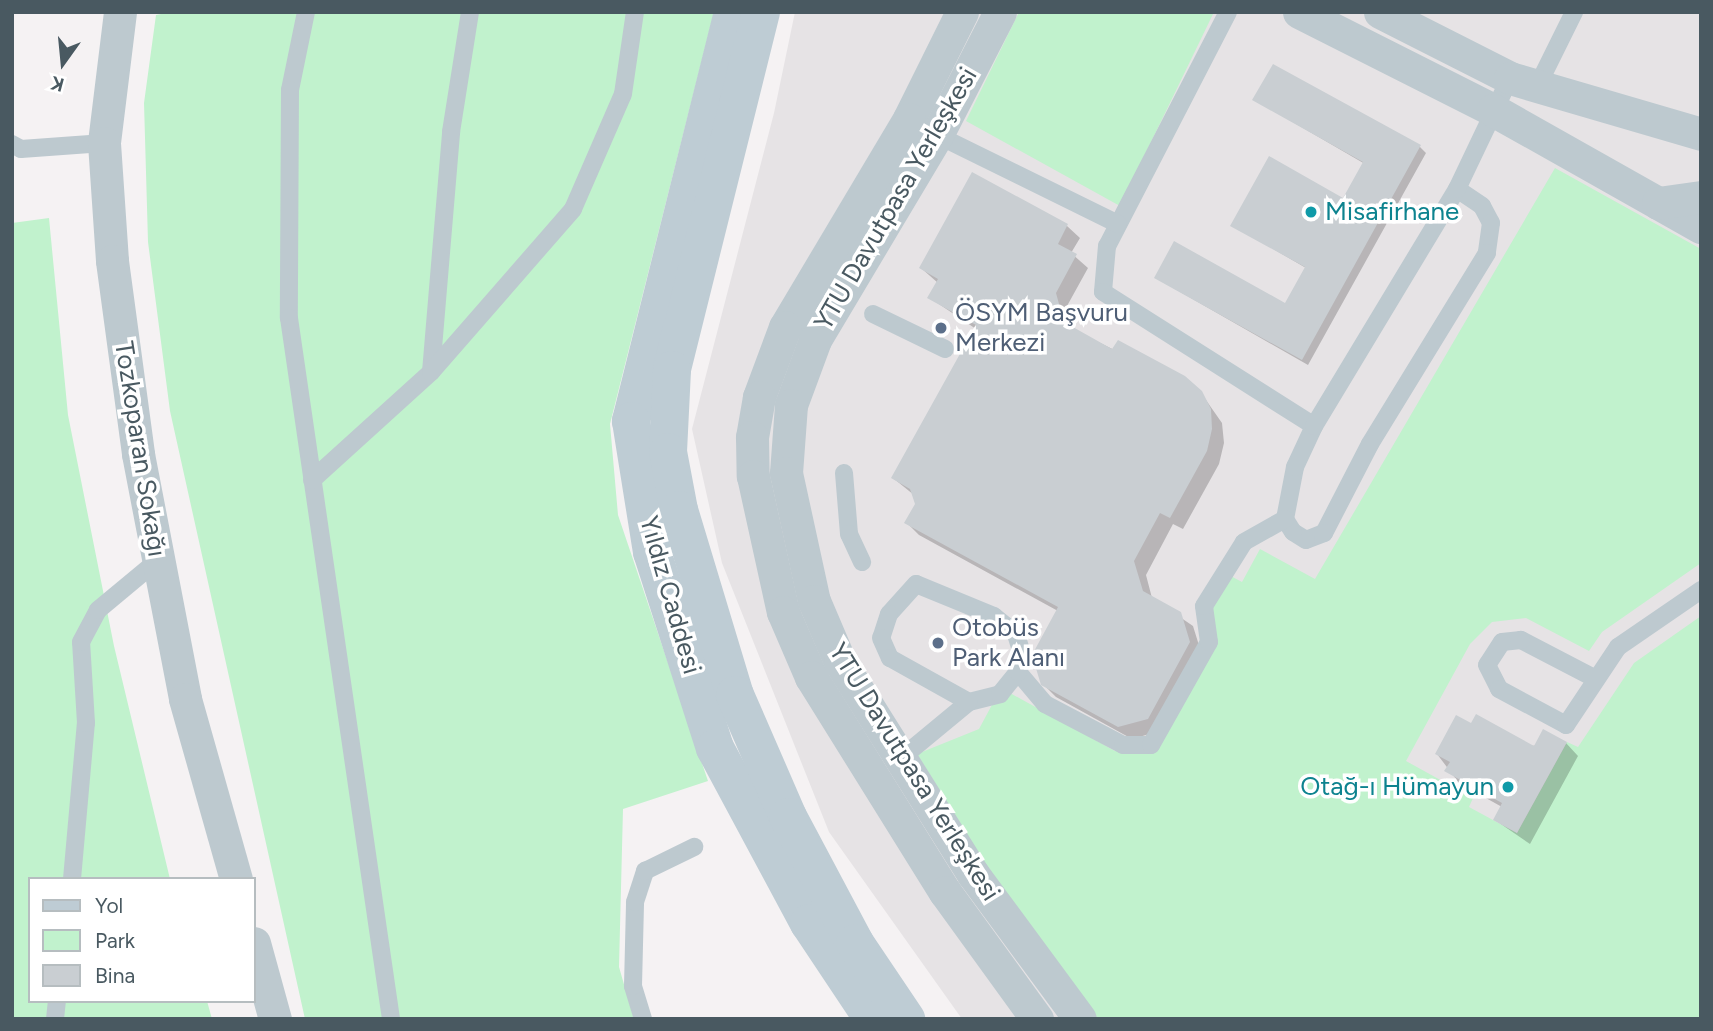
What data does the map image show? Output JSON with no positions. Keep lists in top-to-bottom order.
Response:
{
  "streets": {
    "main road": ["Yıldız Caddesi"],
    "street": ["YTU Davutpasa Yerleşkesi", "Tozkoparan Sokağı"]
  },
  "places": [
    "Misafirhane",
    "ÖSYM Başvuru Merkezi",
    "Otobüs Park Alanı",
    "Otağ-ı Hümayun"
  ],
  "legend": ["Yol", "Park", "Bina"],
  "north": "bottom"
}
